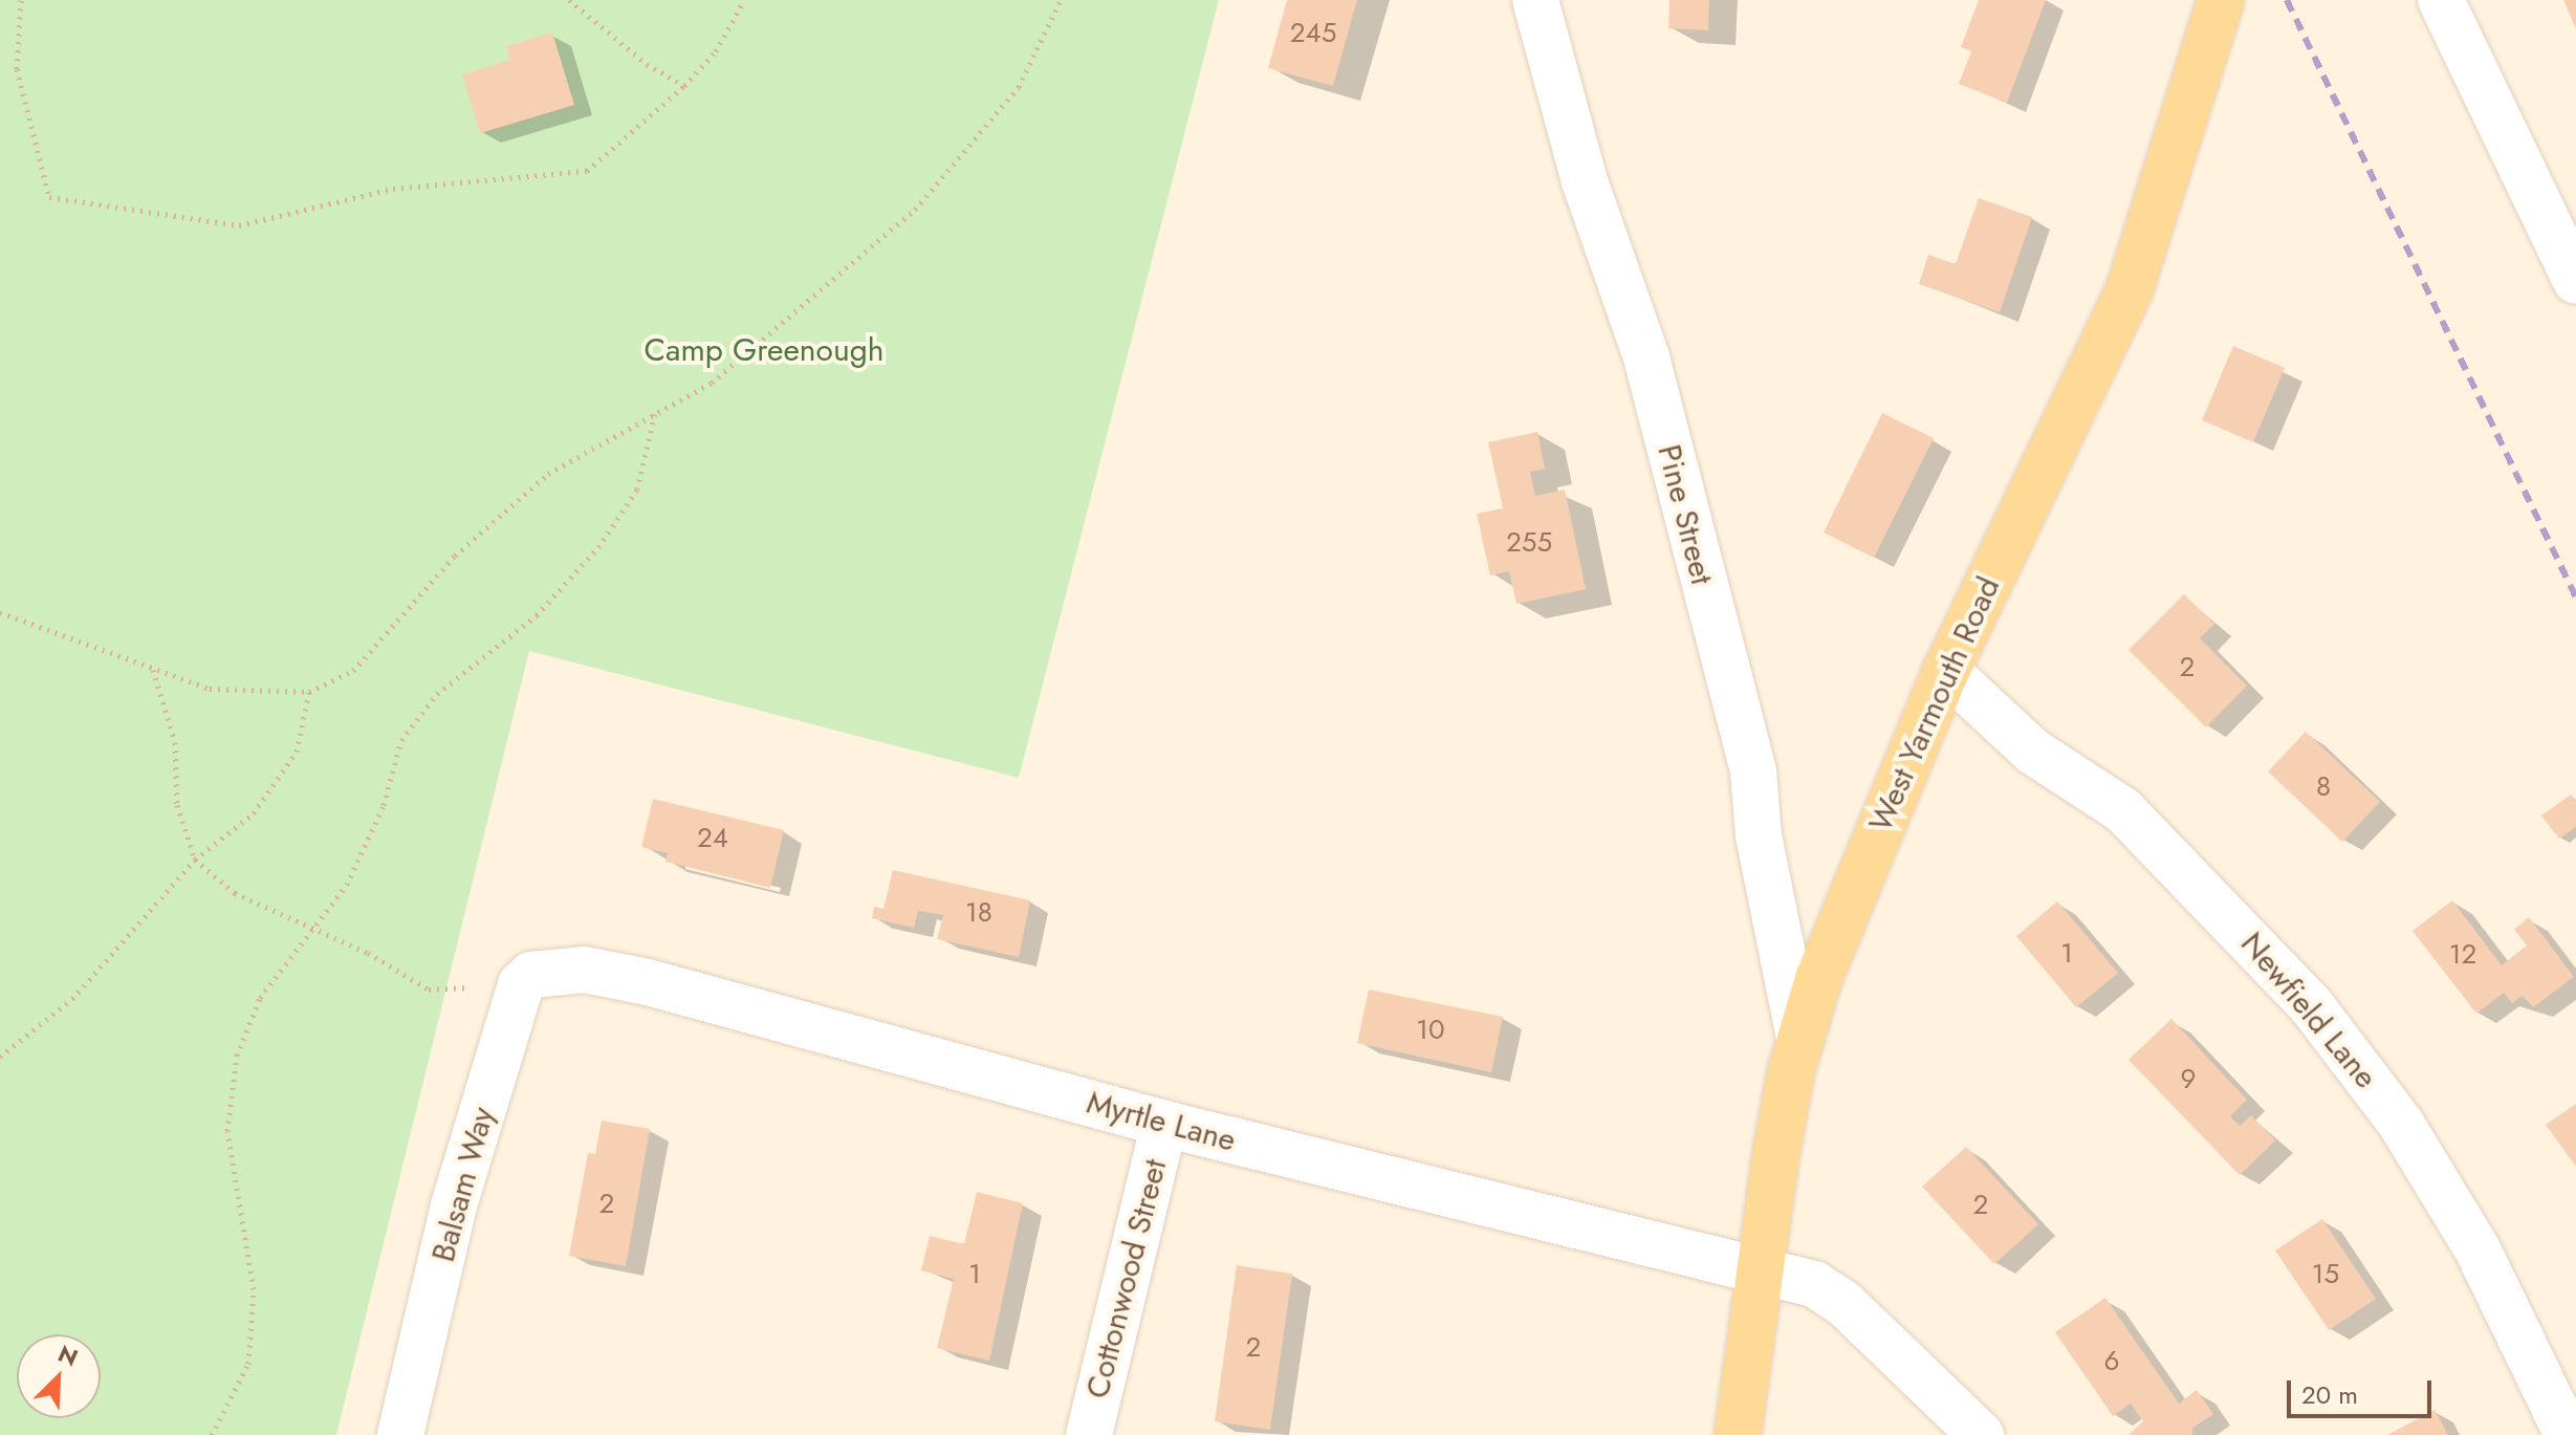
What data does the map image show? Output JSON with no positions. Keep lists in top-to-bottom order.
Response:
{
  "streets": {
    "main road": ["West Yarmouth Road"],
    "street": [
      "Pine Street",
      "Newfield Lane",
      "Myrtle Lane",
      "Balsam Way",
      "Cottonwood Street"
    ]
  },
  "crossings": [
    ["Pine Street", "West Yarmouth Road"],
    ["West Yarmouth Road", "Newfield Lane"],
    ["West Yarmouth Road", "Myrtle Lane"],
    ["Myrtle Lane", "Balsam Way"],
    ["Myrtle Lane", "Cottonwood Street"]
  ],
  "parks": ["Camp Greenough"],
  "house_numbers": [
    "245",
    "255",
    "2",
    "8",
    "24",
    "18",
    "1",
    "12",
    "10",
    "9",
    "2",
    "2",
    "1",
    "15",
    "2",
    "6"
  ],
  "scale_bar": "20 m",
  "north": "top right"
}
